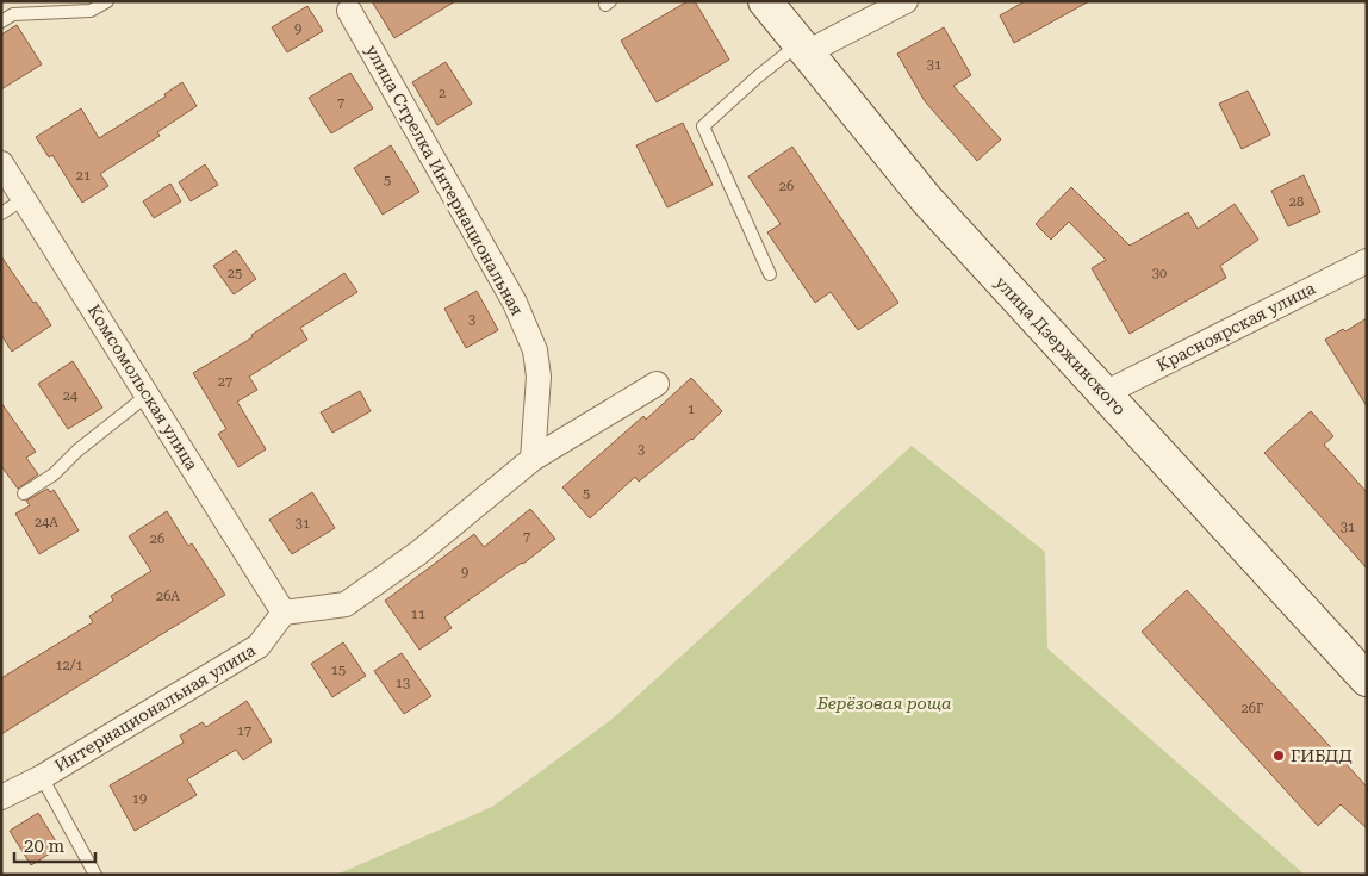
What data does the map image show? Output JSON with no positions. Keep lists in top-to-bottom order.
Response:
{
  "streets": {
    "main road": ["улица Дзержинского"],
    "street": [
      "улица Стрелка Интернациональная",
      "Красноярская улица",
      "Комсомольская улица",
      "Интернациональная улица"
    ]
  },
  "crossings": [
    ["Красноярская улица", "улица Дзержинского"],
    ["Комсомольская улица", "Интернациональная улица"]
  ],
  "parks": ["Берёзовая роща"],
  "places": ["ГИБДД"],
  "house_numbers": [
    "9",
    "31",
    "2",
    "7",
    "21",
    "5",
    "26",
    "28",
    "25",
    "30",
    "3",
    "27",
    "24",
    "1",
    "3",
    "5",
    "24А",
    "31",
    "31",
    "7",
    "26",
    "9",
    "26А",
    "11",
    "12/1",
    "15",
    "13",
    "26Г",
    "17",
    "19"
  ],
  "scale_bar": "20 m"
}
